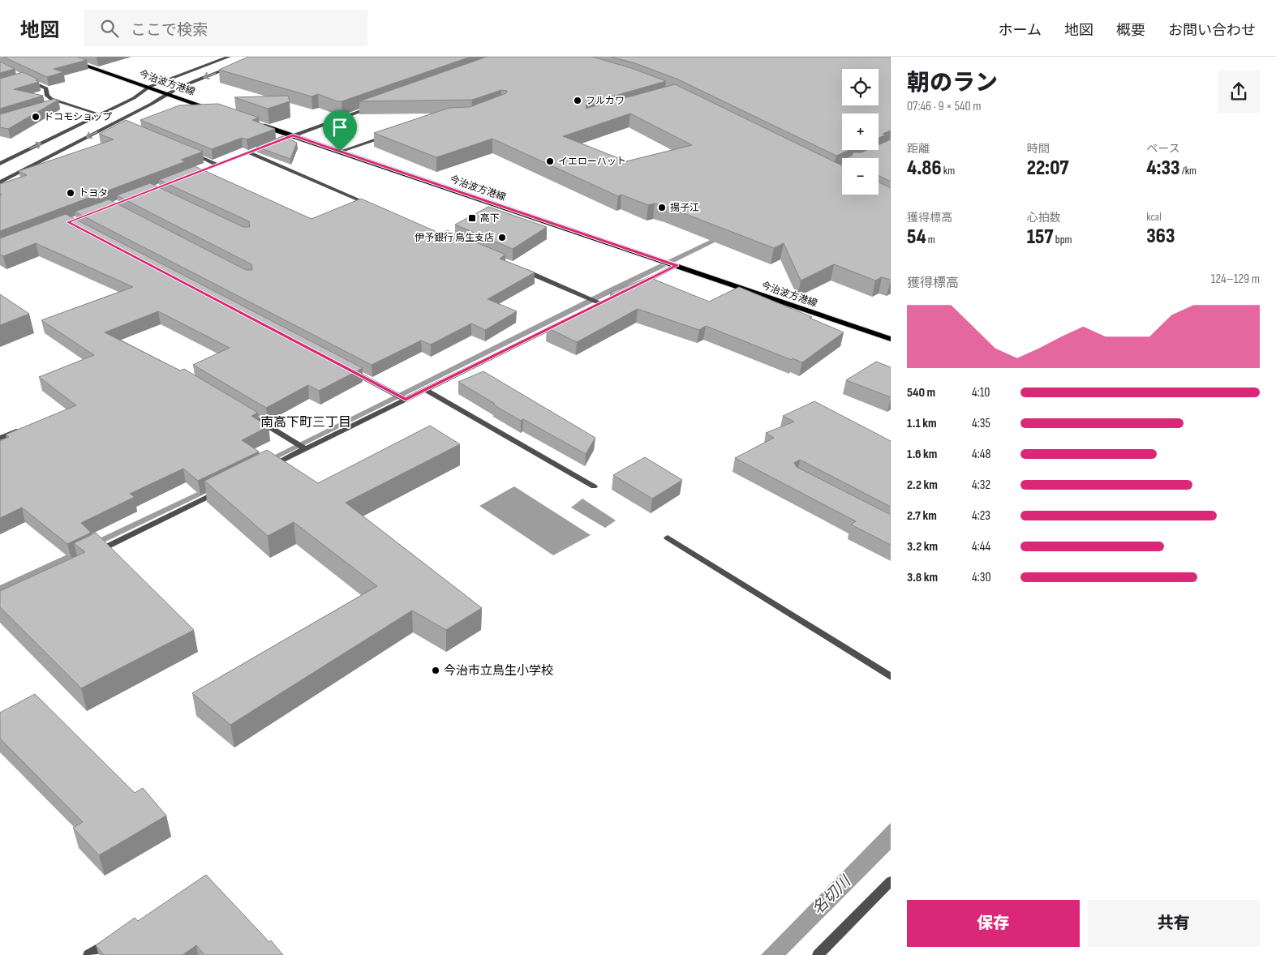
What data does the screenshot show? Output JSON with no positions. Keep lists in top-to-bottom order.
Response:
{
  "streets": {
    "main road": ["今治波方港線"]
  },
  "districts": ["南高下町三丁目"],
  "water": ["名切川"],
  "places": {
    "other": [
      "フルカワ",
      "ドコモショップ",
      "イエローハット",
      "トヨタ",
      "揚子江",
      "伊予銀行 鳥生支店",
      "今治市立鳥生小学校"
    ],
    "transit": ["高下"]
  },
  "page": {
    "header": "地図",
    "search": "ここで検索",
    "nav": [
      "ホーム",
      "地図",
      "概要",
      "お問い合わせ"
    ],
    "heading": ["朝のラン", "07:46 · 9 × 540 m"],
    "map_buttons": ["+", "−"],
    "stats": [
      ["距離", "4.86 km"],
      ["時間", "22:07"],
      ["ペース", "4:33 /km"],
      ["獲得標高", "54 m"],
      ["心拍数", "157 bpm"],
      ["kcal", "363"]
    ],
    "chart": ["獲得標高", "124–129 m"],
    "list": [
      {
        "name": "540 m",
        "note": "4:10"
      },
      {
        "name": "1.1 km",
        "note": "4:35"
      },
      {
        "name": "1.6 km",
        "note": "4:48"
      },
      {
        "name": "2.2 km",
        "note": "4:32"
      },
      {
        "name": "2.7 km",
        "note": "4:23"
      },
      {
        "name": "3.2 km",
        "note": "4:44"
      },
      {
        "name": "3.8 km",
        "note": "4:30"
      }
    ],
    "buttons": ["保存", "共有"]
  }
}
